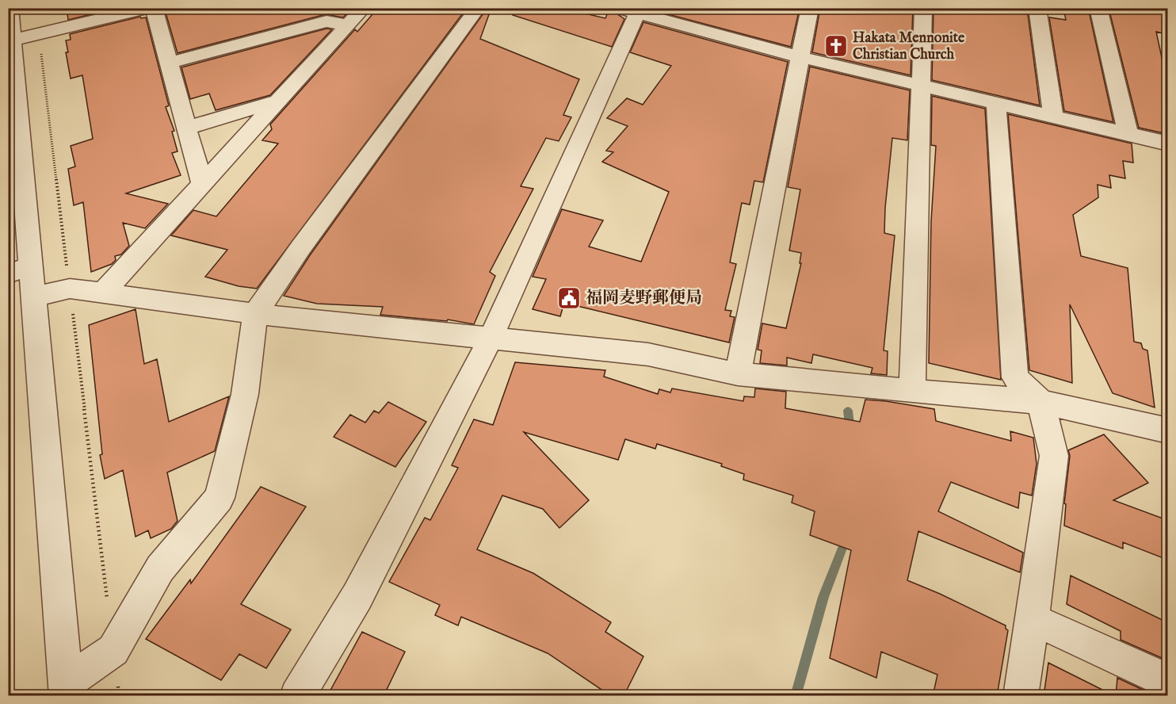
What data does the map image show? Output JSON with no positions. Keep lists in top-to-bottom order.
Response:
{
  "places": {
    "church": ["Hakata Mennonite Christian Church"],
    "public building": ["福岡麦野郵便局"]
  }
}
